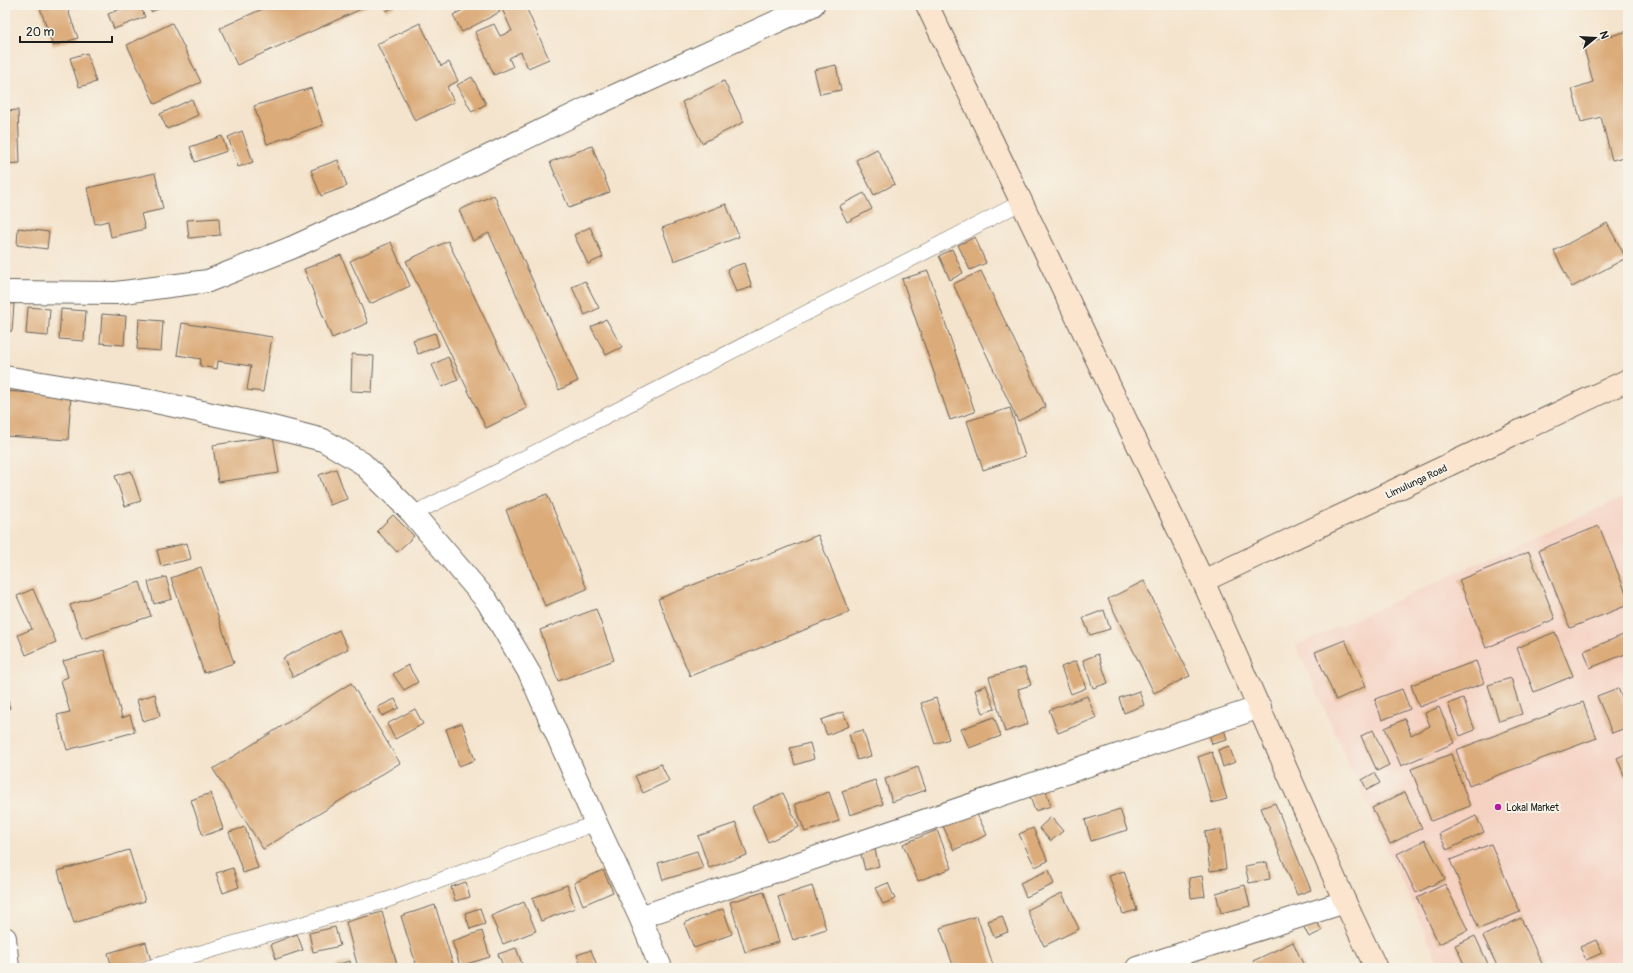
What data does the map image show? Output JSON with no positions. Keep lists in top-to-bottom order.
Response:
{
  "streets": {
    "main road": ["Limulunga Road"]
  },
  "places": ["Lokal Market"],
  "scale_bar": "20 m",
  "north": "right"
}
